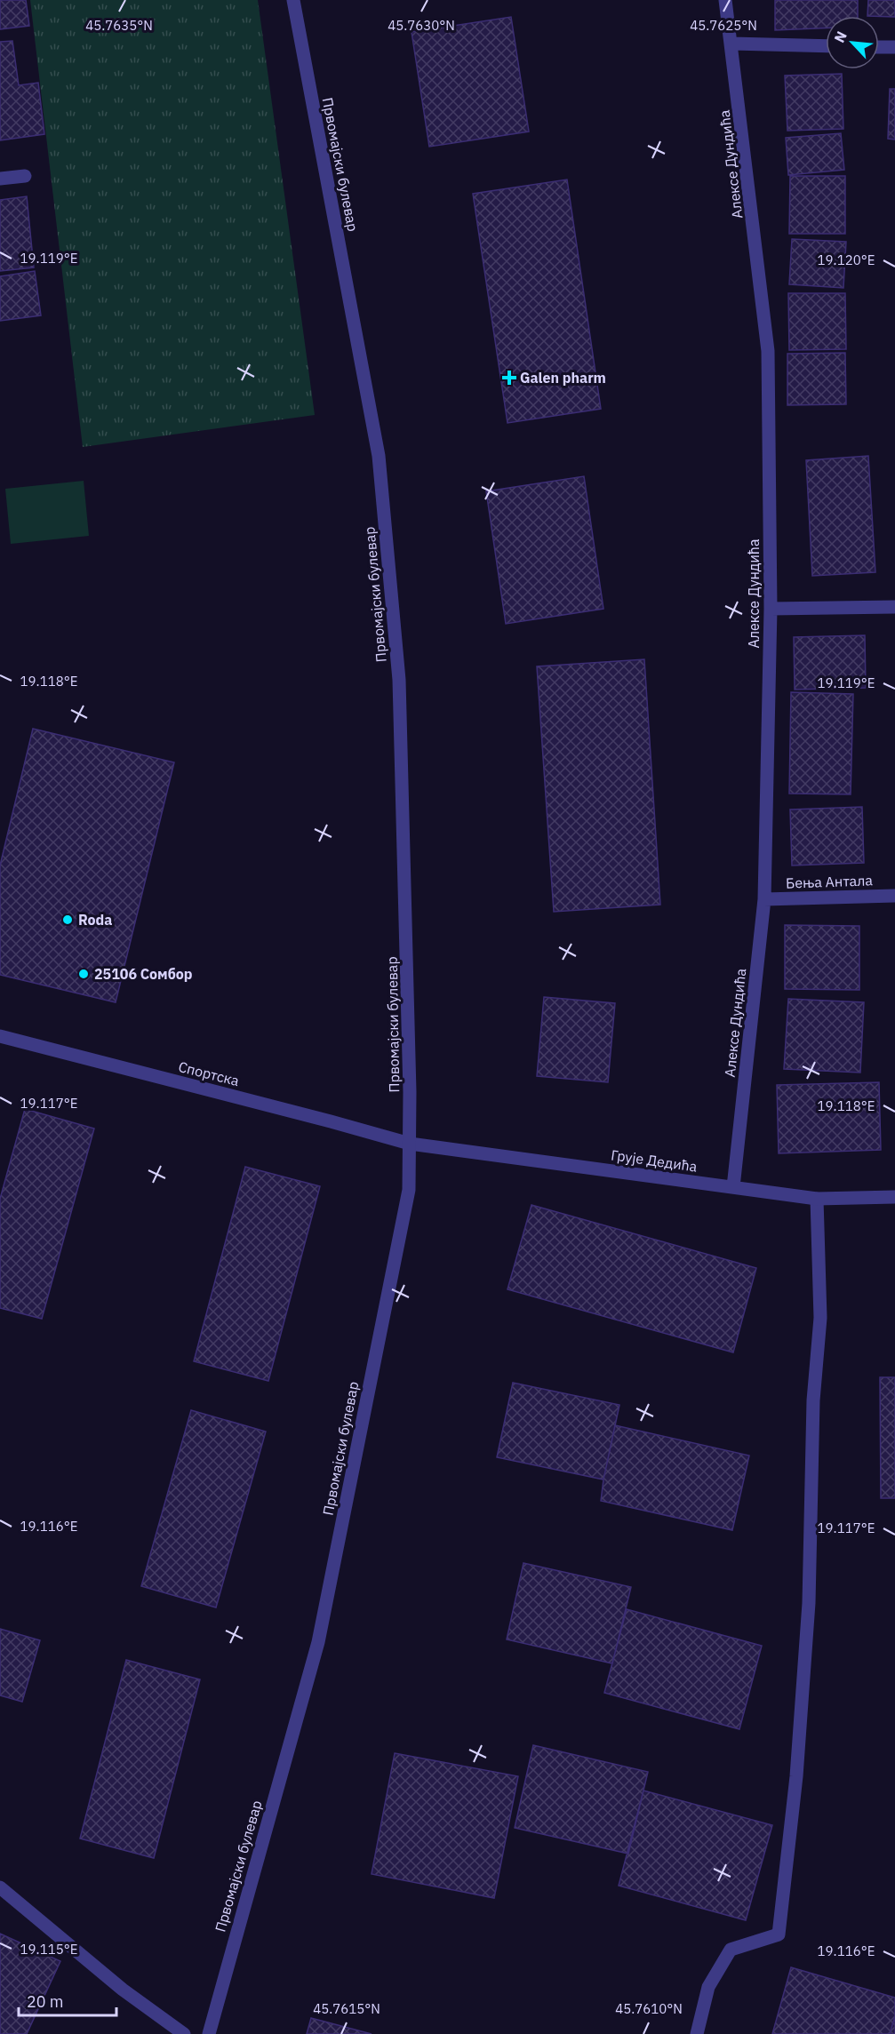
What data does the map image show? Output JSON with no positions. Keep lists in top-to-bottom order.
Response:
{
  "streets": {
    "street": [
      "Првомајски булевар",
      "Алексе Дундића",
      "Бења Антала",
      "Спортска",
      "Грује Дедића"
    ]
  },
  "crossings": [
    ["Првомајски булевар", "Спортска"],
    ["Првомајски булевар", "Грује Дедића"],
    ["Алексе Дундића", "Бења Антала"],
    ["Алексе Дундића", "Грује Дедића"],
    ["Спортска", "Грује Дедића"]
  ],
  "places": {
    "health": ["Galen pharm"],
    "other": ["Roda", "25106 Сомбор"]
  },
  "scale_bar": "20 m",
  "north": "top left",
  "coordinates": [
    "45.7635°N",
    "45.7630°N",
    "45.7625°N",
    "19.119°E",
    "19.120°E",
    "19.118°E",
    "19.117°E",
    "19.116°E",
    "19.115°E",
    "45.7615°N",
    "45.7610°N"
  ]
}
